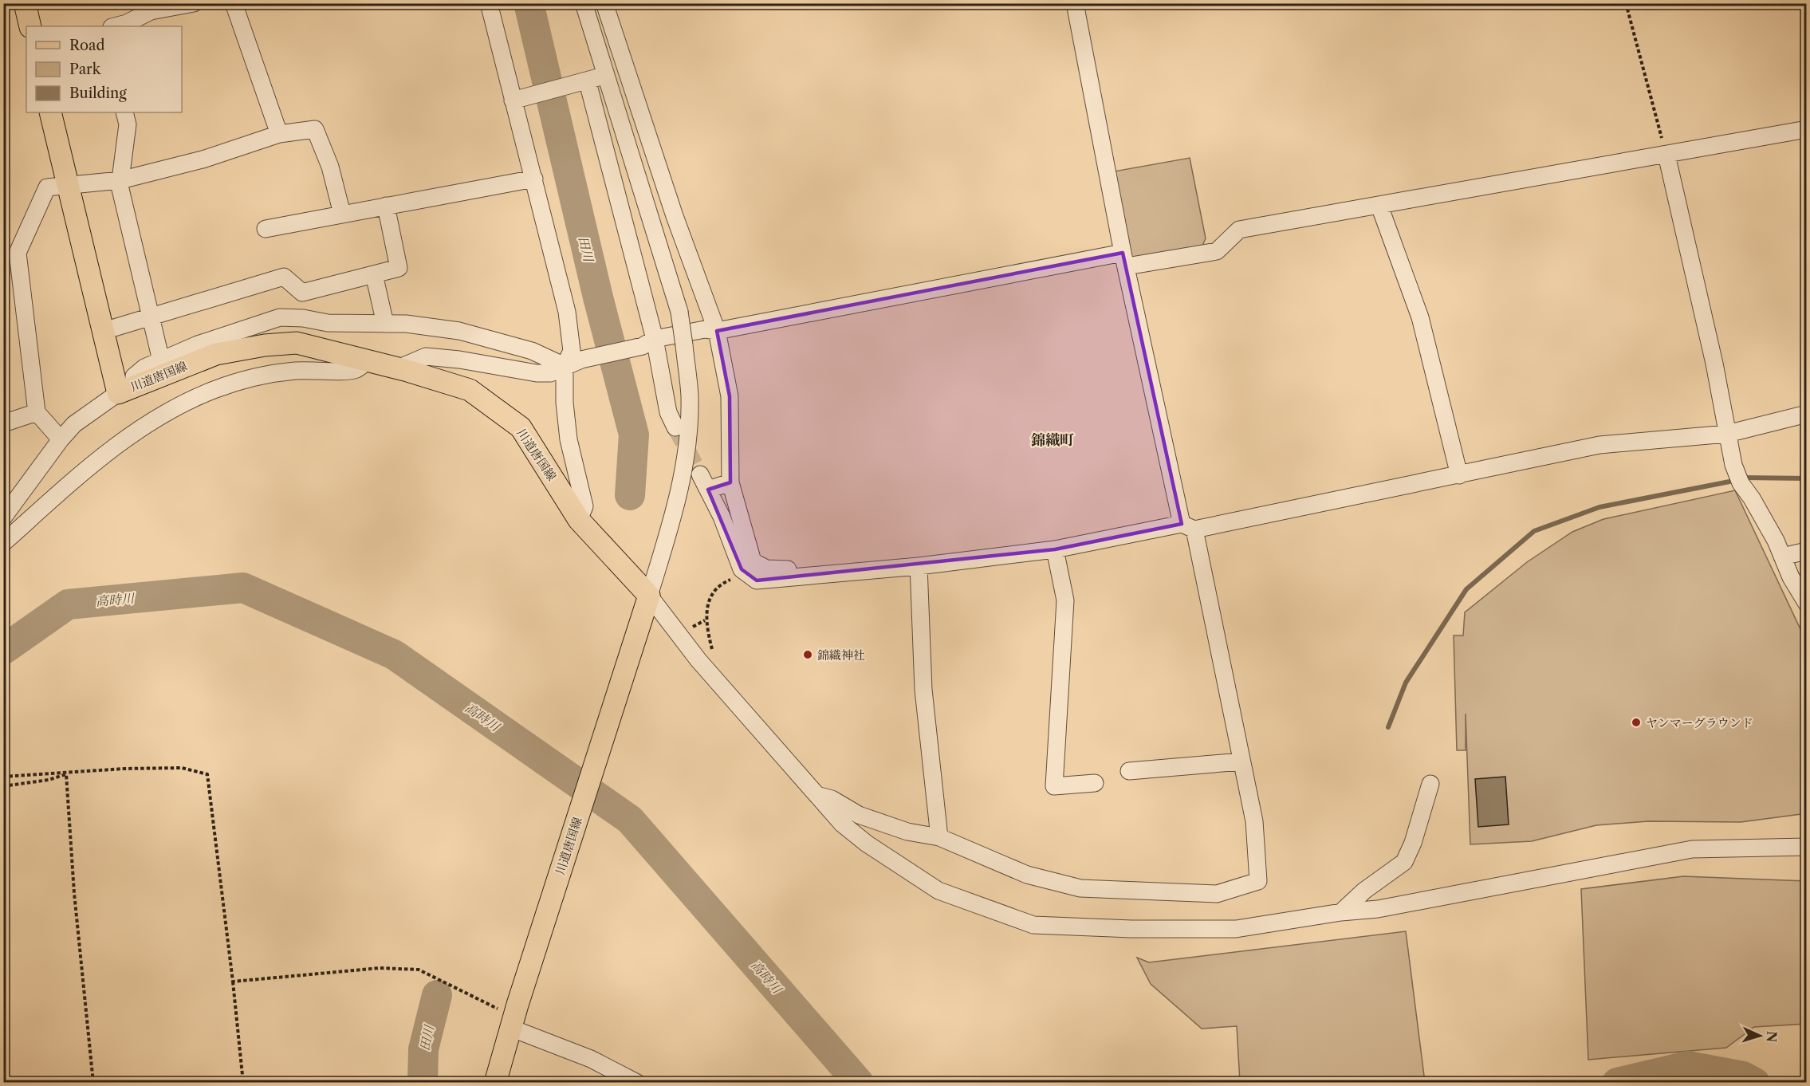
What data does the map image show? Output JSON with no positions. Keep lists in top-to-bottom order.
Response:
{
  "streets": {
    "main road": ["川道唐国線"]
  },
  "districts": ["錦織町"],
  "water": ["田川", "高時川"],
  "places": ["錦織神社", "ヤンマーグラウンド"],
  "legend": ["Road", "Park", "Building"],
  "north": "right"
}
